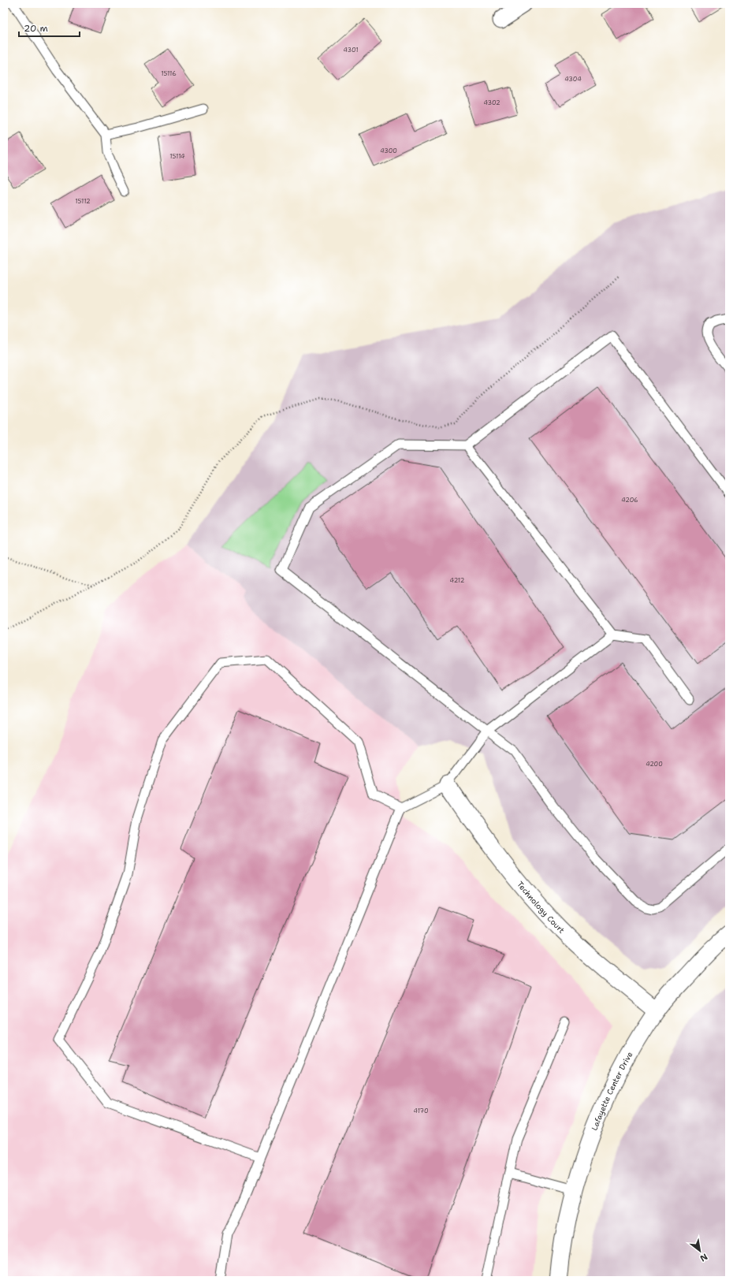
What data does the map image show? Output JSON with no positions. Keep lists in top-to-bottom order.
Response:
{
  "streets": {
    "street": ["Technology Court", "Lafayette Center Drive"]
  },
  "crossings": [
    ["Technology Court", "Lafayette Center Drive"]
  ],
  "house_numbers": [
    "4301",
    "15116",
    "4304",
    "4302",
    "4300",
    "15114",
    "15112",
    "4206",
    "4212",
    "4200",
    "4170"
  ],
  "scale_bar": "20 m",
  "north": "bottom right"
}
